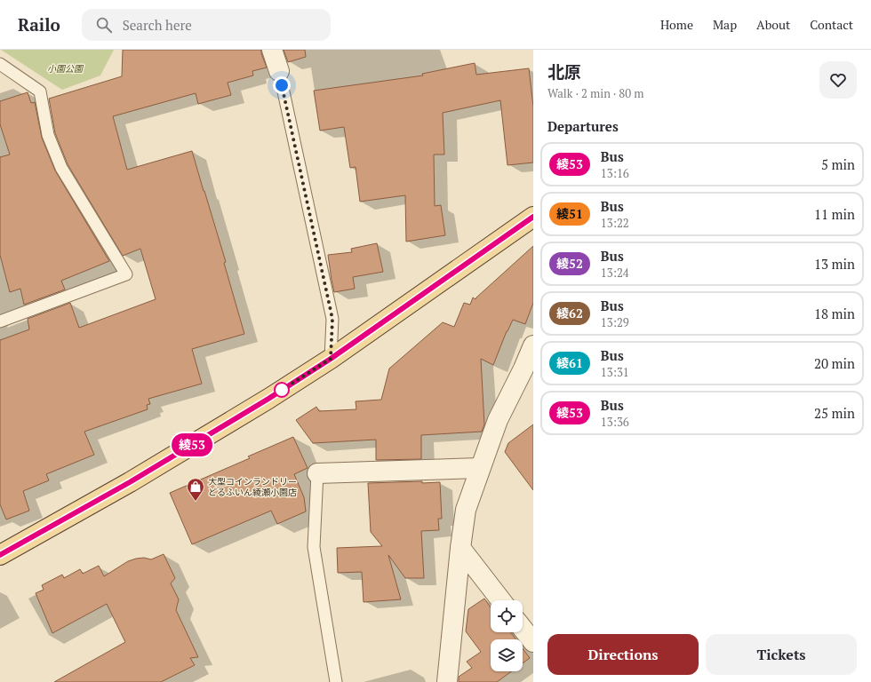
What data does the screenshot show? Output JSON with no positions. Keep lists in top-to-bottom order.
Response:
{
  "parks": ["小園公園"],
  "places": {
    "shop": ["大型コインランドリー どるふいん綾瀬小園店"]
  },
  "lines": ["bus line 綾53"],
  "page": {
    "header": "Railo",
    "search": "Search here",
    "nav": [
      "Home",
      "Map",
      "About",
      "Contact"
    ],
    "on_map": "綾53",
    "heading": [
      ["北原", "Walk · 2 min · 80 m"],
      "Departures"
    ],
    "list": [
      {
        "mark": "綾53",
        "name": "Bus",
        "note": "13:16",
        "value": "5 min"
      },
      {
        "mark": "綾51",
        "name": "Bus",
        "note": "13:22",
        "value": "11 min"
      },
      {
        "mark": "綾52",
        "name": "Bus",
        "note": "13:24",
        "value": "13 min"
      },
      {
        "mark": "綾62",
        "name": "Bus",
        "note": "13:29",
        "value": "18 min"
      },
      {
        "mark": "綾61",
        "name": "Bus",
        "note": "13:31",
        "value": "20 min"
      },
      {
        "mark": "綾53",
        "name": "Bus",
        "note": "13:36",
        "value": "25 min"
      }
    ],
    "buttons": ["Directions", "Tickets"]
  }
}
